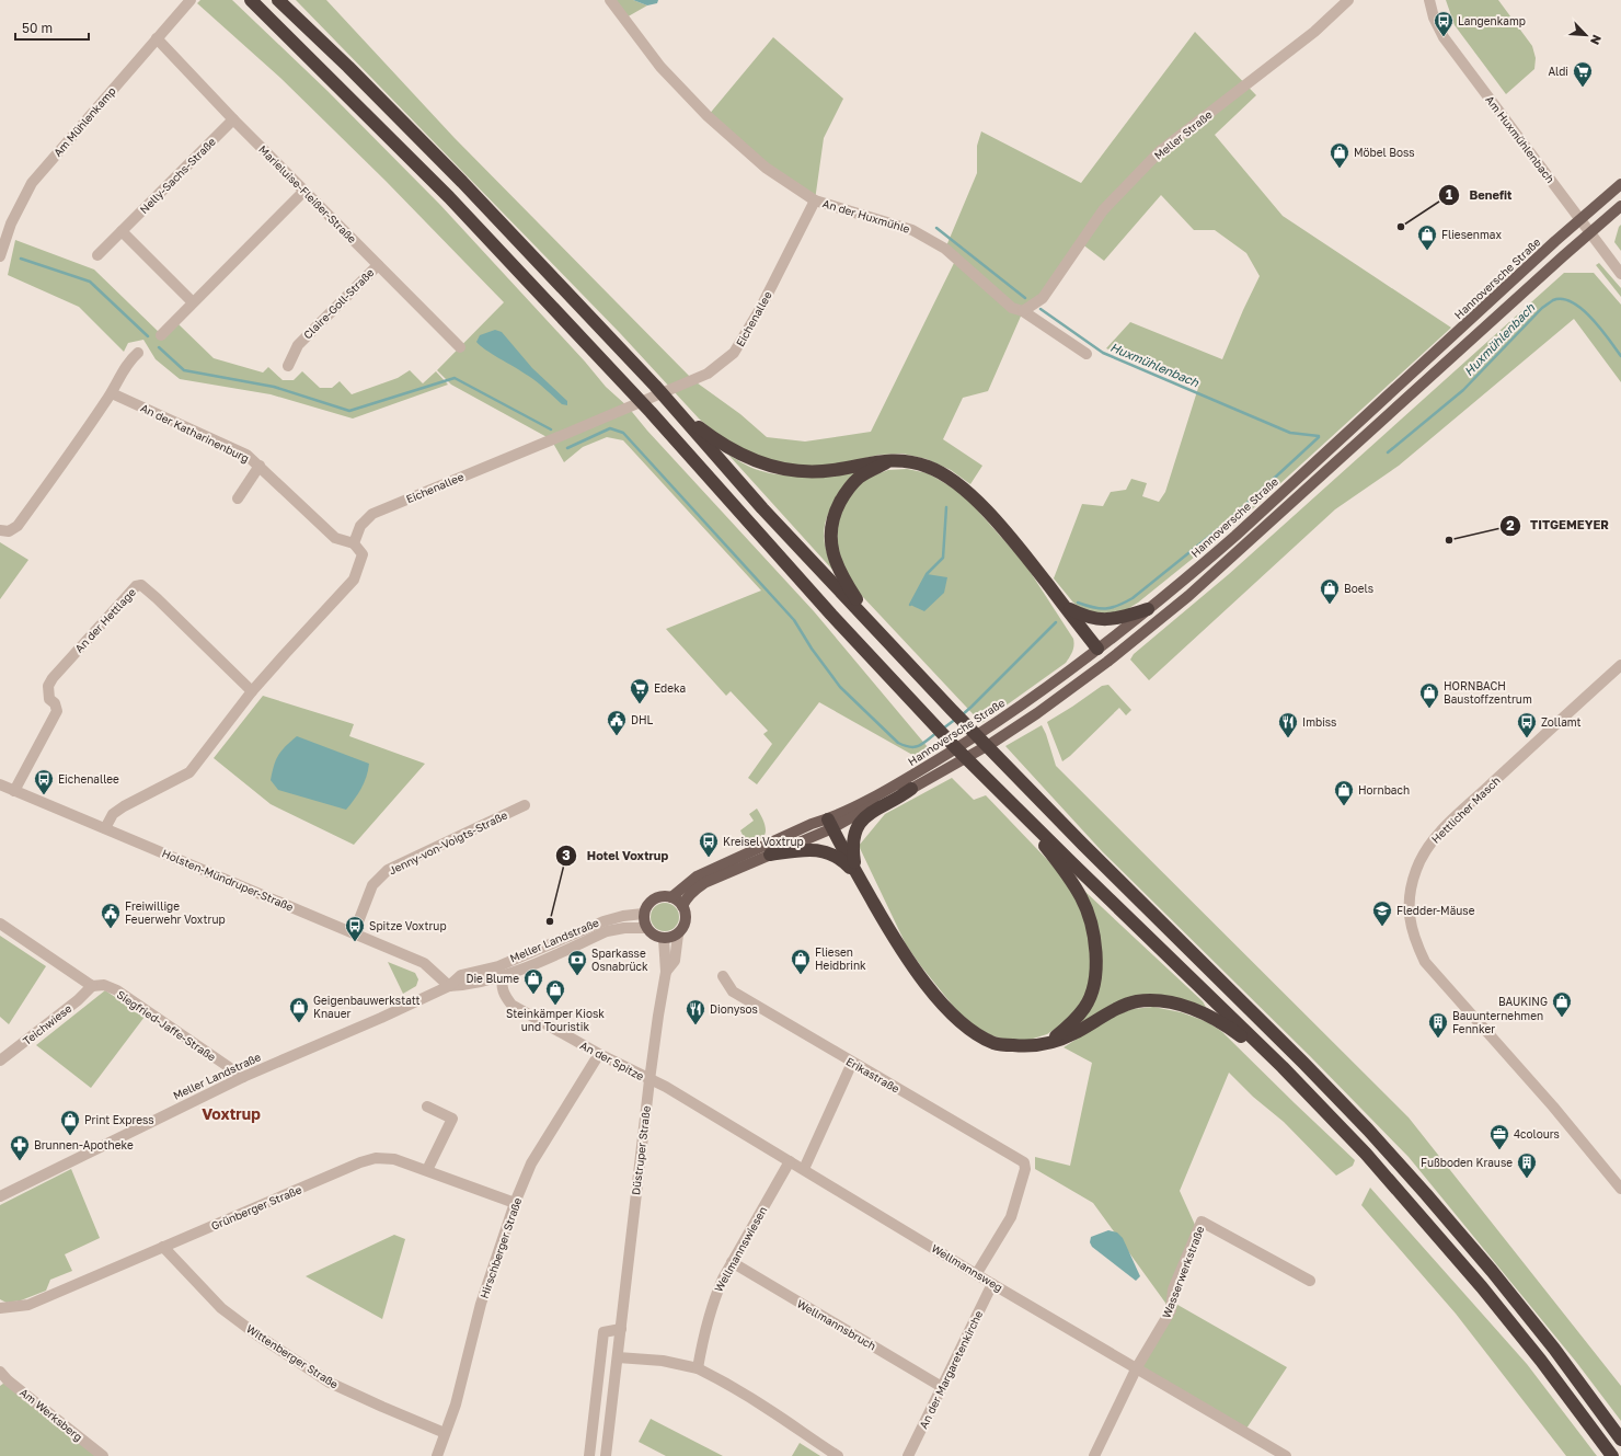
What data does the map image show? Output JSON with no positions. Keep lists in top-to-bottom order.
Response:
{
  "streets": {
    "main road": ["Hannoversche Straße"],
    "street": [
      "Am Mühlenkamp",
      "Meller Straße",
      "Am Huxmühlenbach",
      "Nelly-Sachs-Straße",
      "Marieluise-Fleißer-Straße",
      "An der Huxmühle",
      "Claire-Goll-Straße",
      "Eichenallee",
      "An der Katharinenburg",
      "An der Hettlage",
      "Hettlicher Masch",
      "Jenny-von-Voigts-Straße",
      "Holsten-Mündruper-Straße",
      "Meller Landstraße",
      "Teichwiese",
      "Siegfried-Jaffe-Straße",
      "An der Spitze",
      "Erikastraße",
      "Düstruper Straße",
      "Grünberger Straße",
      "Hirschberger Straße",
      "Wellmannswiesen",
      "Wellmannsweg",
      "Wasserwerkstraße",
      "Wellmannsbruch",
      "Wittenberger Straße",
      "An der Margaretenkirche",
      "Am Werksberg"
    ]
  },
  "crossings": [
    ["Am Mühlenkamp", "Marieluise-Fleißer-Straße"],
    ["Meller Straße", "An der Huxmühle"],
    ["Am Huxmühlenbach", "Hannoversche Straße"],
    ["Nelly-Sachs-Straße", "Marieluise-Fleißer-Straße"],
    ["Marieluise-Fleißer-Straße", "Claire-Goll-Straße"],
    ["An der Huxmühle", "Eichenallee"],
    ["Eichenallee", "An der Katharinenburg"],
    ["An der Hettlage", "Holsten-Mündruper-Straße"],
    ["Jenny-von-Voigts-Straße", "Holsten-Mündruper-Straße"],
    ["Holsten-Mündruper-Straße", "Meller Landstraße"],
    ["Meller Landstraße", "Siegfried-Jaffe-Straße"],
    ["Meller Landstraße", "An der Spitze"],
    ["Meller Landstraße", "Düstruper Straße"],
    ["Teichwiese", "Siegfried-Jaffe-Straße"],
    ["An der Spitze", "Düstruper Straße"],
    ["An der Spitze", "Hirschberger Straße"],
    ["An der Spitze", "Wellmannsweg"],
    ["Erikastraße", "Wellmannsweg"],
    ["Düstruper Straße", "Wellmannsweg"],
    ["Grünberger Straße", "Hirschberger Straße"],
    ["Grünberger Straße", "Wittenberger Straße"],
    ["Hirschberger Straße", "Wittenberger Straße"],
    ["Wellmannswiesen", "Wellmannsweg"],
    ["Wellmannswiesen", "Wellmannsbruch"],
    ["Wellmannsweg", "Wasserwerkstraße"],
    ["Wellmannsweg", "An der Margaretenkirche"],
    ["Wellmannsbruch", "An der Margaretenkirche"]
  ],
  "districts": ["Voxtrup"],
  "water": ["Huxmühlenbach"],
  "places": {
    "bus stop": [
      "Langenkamp",
      "Zollamt",
      "Eichenallee",
      "Kreisel Voxtrup",
      "Spitze Voxtrup"
    ],
    "supermarket": ["Aldi", "Edeka"],
    "shop": [
      "Möbel Boss",
      "Fliesenmax",
      "Boels",
      "HORNBACH Baustoffzentrum",
      "Hornbach",
      "Fliesen Heidbrink",
      "Die Blume",
      "Steinkämper Kiosk und Touristik",
      "BAUKING",
      "Geigenbauwerkstatt Knauer",
      "Print Express"
    ],
    "other": ["Benefit", "TITGEMEYER", "Hotel Voxtrup"],
    "public building": ["DHL", "Freiwillige Feuerwehr Voxtrup"],
    "restaurant": ["Imbiss", "Dionysos"],
    "school or university": ["Fledder-Mäuse"],
    "bank": ["Sparkasse Osnabrück"],
    "building": ["Bauunternehmen Fennker", "Fußboden Krause"],
    "office": ["4colours"],
    "pharmacy": ["Brunnen-Apotheke"]
  },
  "scale_bar": "50 m",
  "north": "bottom right"
}
